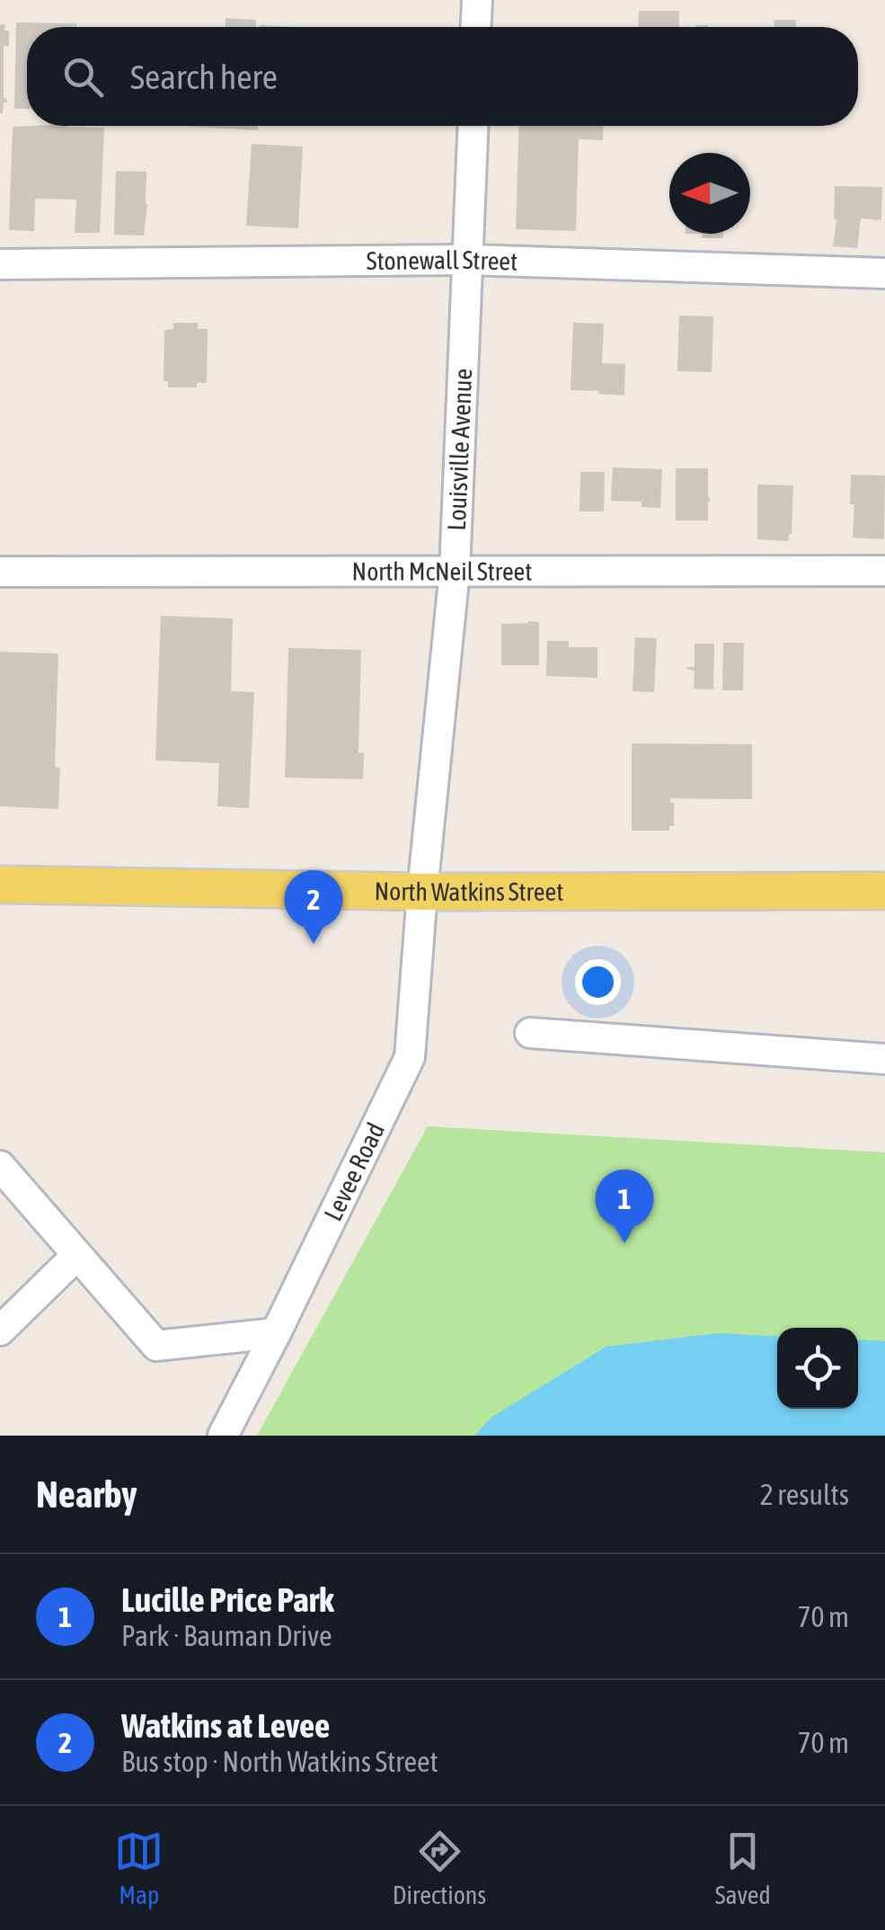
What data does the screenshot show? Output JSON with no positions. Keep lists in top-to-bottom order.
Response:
{
  "streets": {
    "main road": ["North Watkins Street"],
    "street": [
      "Stonewall Street",
      "Louisville Avenue",
      "North McNeil Street",
      "Levee Road"
    ]
  },
  "crossings": [
    ["Stonewall Street", "Louisville Avenue"],
    ["Louisville Avenue", "North McNeil Street"],
    ["Louisville Avenue", "North Watkins Street"],
    ["Louisville Avenue", "Levee Road"],
    ["North Watkins Street", "Levee Road"]
  ],
  "north": "left",
  "page": {
    "search": "Search here",
    "pins": ["2", "1"],
    "heading": ["Nearby", "2 results"],
    "list": [
      {
        "mark": "1",
        "name": "Lucille Price Park",
        "note": "Park · Bauman Drive",
        "value": "70 m"
      },
      {
        "mark": "2",
        "name": "Watkins at Levee",
        "note": "Bus stop · North Watkins Street",
        "value": "70 m"
      }
    ],
    "nav": ["Map", "Directions", "Saved"]
  }
}
